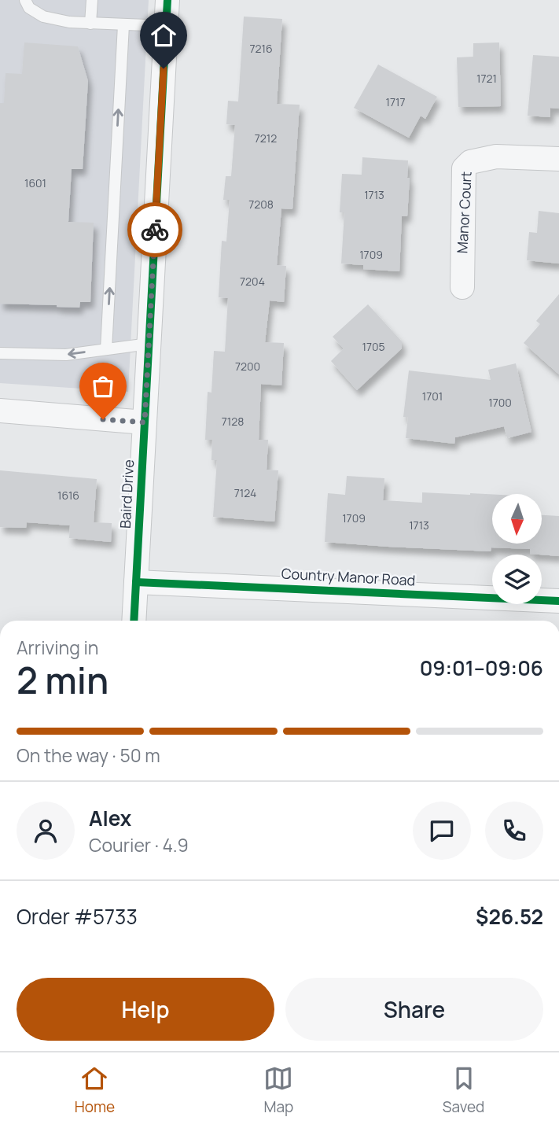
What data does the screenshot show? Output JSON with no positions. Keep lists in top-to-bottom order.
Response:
{
  "streets": {
    "street": ["Manor Court", "Baird Drive", "Country Manor Road"]
  },
  "crossings": [
    ["Baird Drive", "Country Manor Road"]
  ],
  "house_numbers": [
    "7216",
    "1721",
    "1717",
    "7212",
    "1601",
    "1713",
    "7208",
    "1709",
    "7204",
    "1705",
    "7200",
    "1701",
    "1700",
    "7128",
    "7124",
    "1616",
    "1709",
    "1713"
  ],
  "north": "bottom",
  "page": {
    "heading": ["2 min", "Arriving in", "09:01–09:06"],
    "panel": [
      "Alex",
      "Courier · 4.9",
      "Order #5733",
      "$26.52"
    ],
    "bar": "On the way · 50 m",
    "buttons": ["Help", "Share"],
    "tabs": ["Home", "Map", "Saved"]
  }
}
